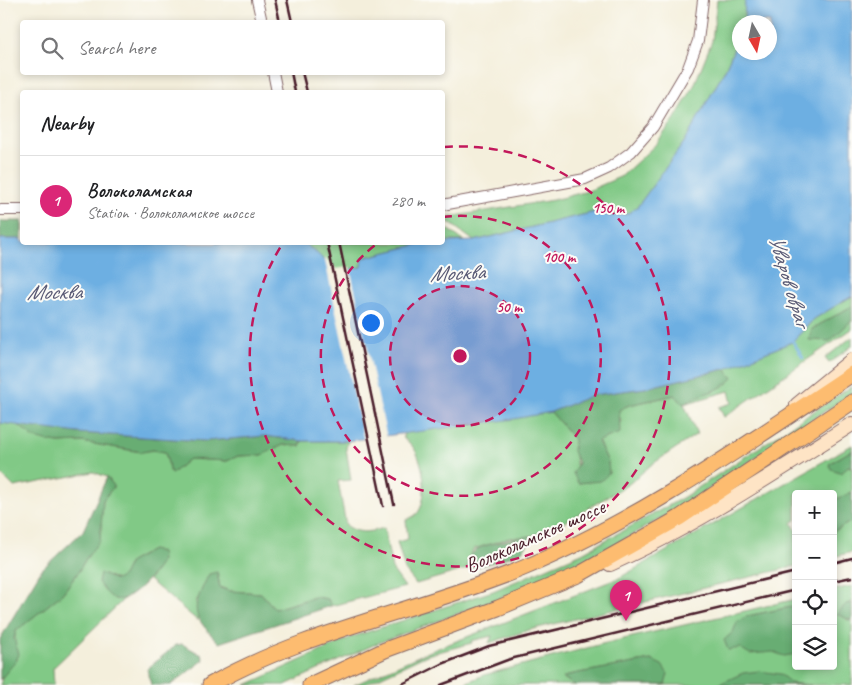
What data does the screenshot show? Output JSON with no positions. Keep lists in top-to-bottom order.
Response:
{
  "streets": {
    "main road": ["Волоколамское шоссе"]
  },
  "water": ["Москва", "Уваров овраг"],
  "north": "bottom",
  "page": {
    "search": "Search here",
    "heading": "Nearby",
    "list": [
      {
        "mark": "1",
        "name": "Волоколамская",
        "note": "Station · Волоколамское шоссе",
        "value": "280 m"
      }
    ],
    "map_buttons": ["+", "−"],
    "pins": "1"
  },
  "rings": ["150 m", "100 m", "50 m"]
}
